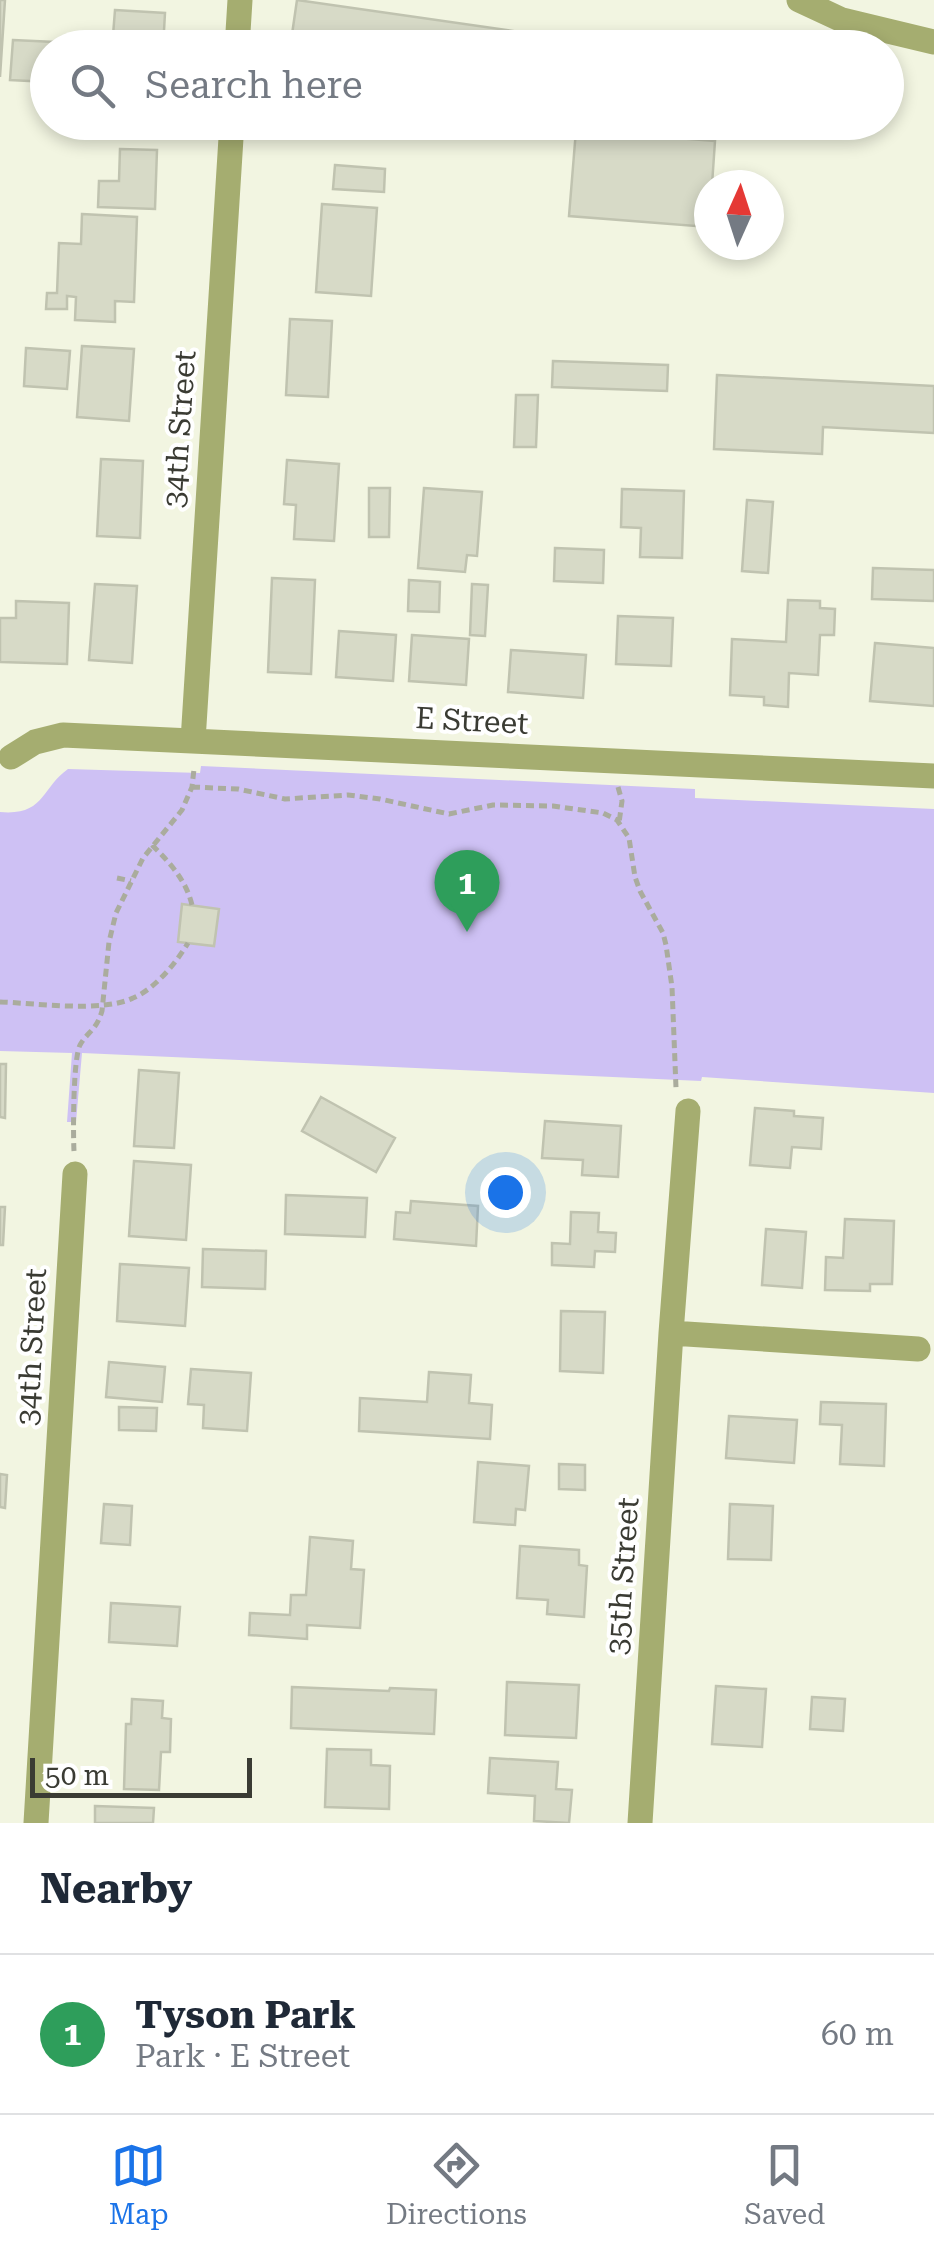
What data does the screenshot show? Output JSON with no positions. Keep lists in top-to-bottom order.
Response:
{
  "streets": {
    "street": ["34th Street", "E Street", "35th Street"]
  },
  "crossings": [
    ["34th Street", "E Street"]
  ],
  "scale_bar": "50 m",
  "north": "top",
  "page": {
    "search": "Search here",
    "pins": "1",
    "scale": "50 m",
    "heading": "Nearby",
    "list": [
      {
        "mark": "1",
        "name": "Tyson Park",
        "note": "Park · E Street",
        "value": "60 m"
      }
    ],
    "nav": ["Map", "Directions", "Saved"]
  }
}
